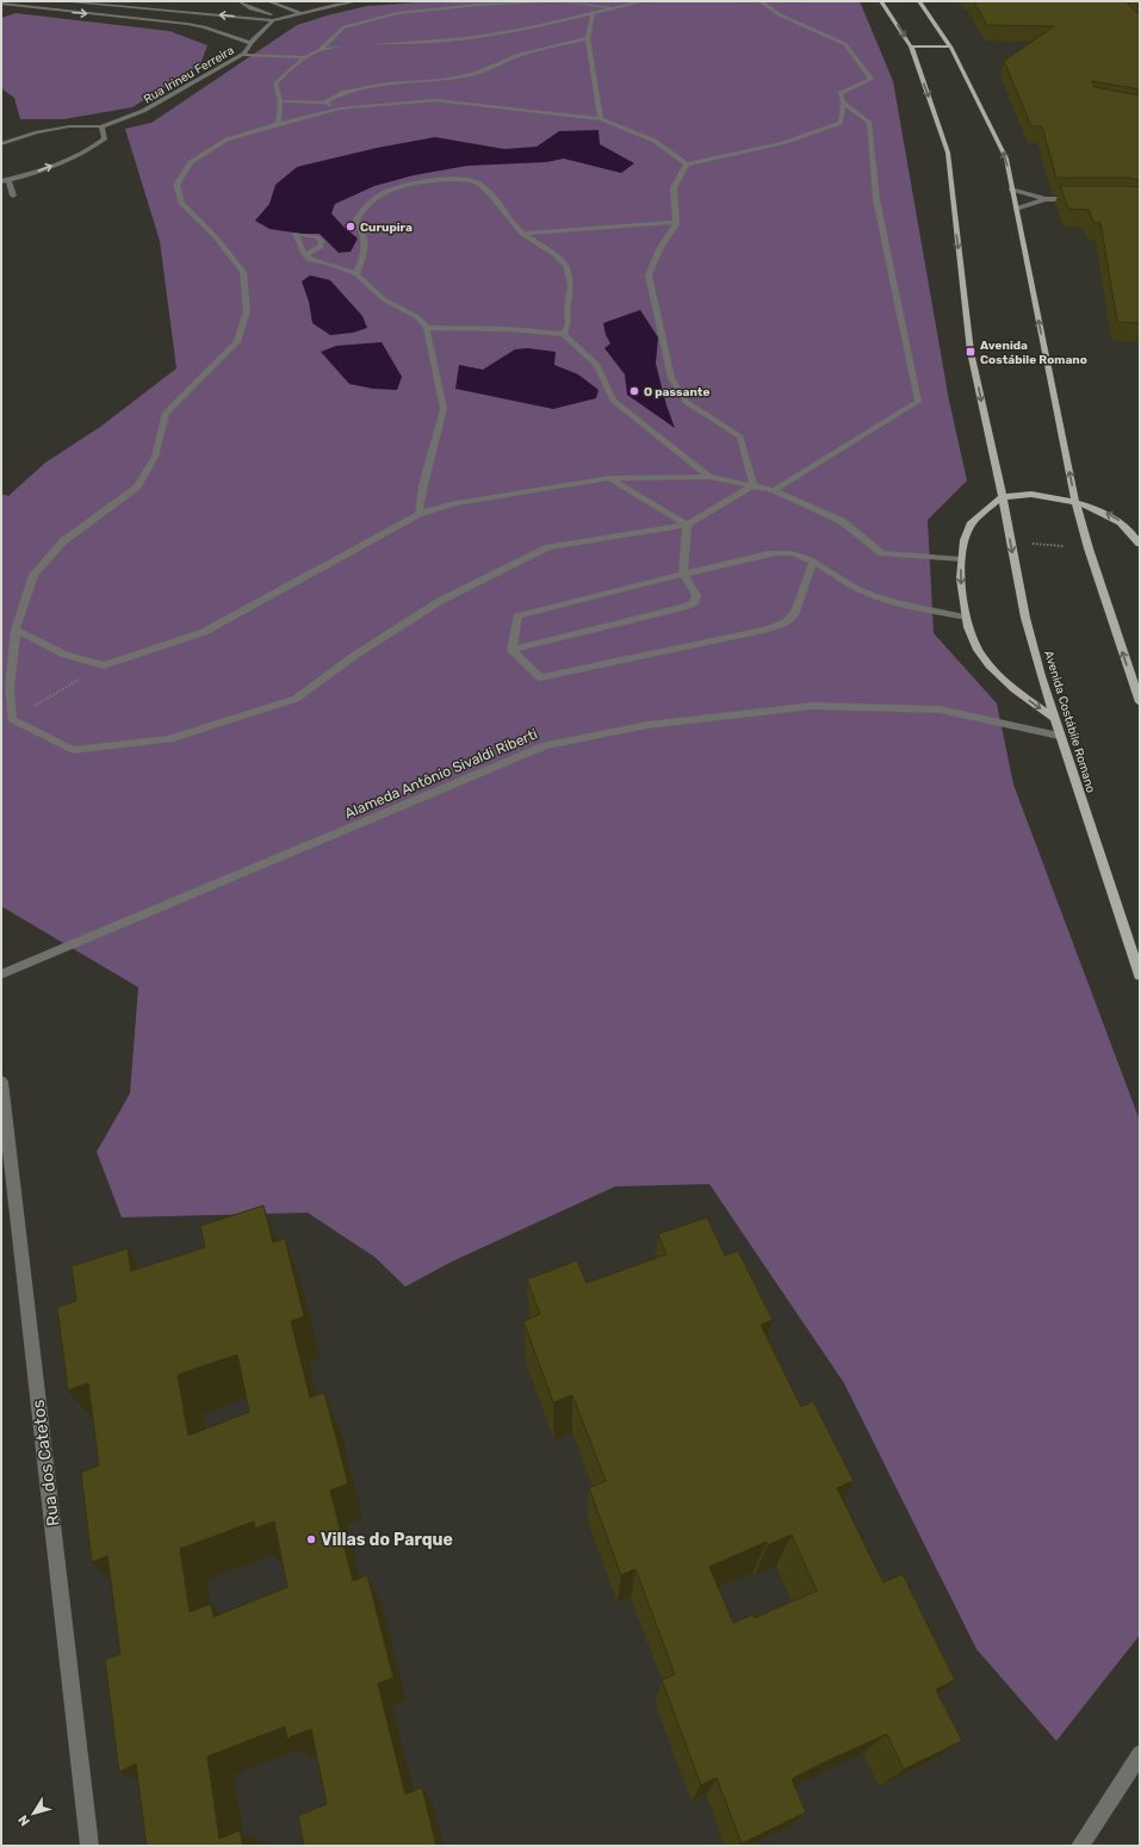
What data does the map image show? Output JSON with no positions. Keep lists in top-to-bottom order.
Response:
{
  "streets": {
    "main road": ["Avenida Costábile Romano"],
    "street": ["Rua Irineu Ferreira", "Alameda Antônio Sivaldi Riberti", "Rua dos Catetos"]
  },
  "crossings": [
    ["Avenida Costábile Romano", "Alameda Antônio Sivaldi Riberti"]
  ],
  "places": {
    "other": ["Curupira", "O passante", "Villas do Parque"],
    "transit": ["Avenida Costábile Romano"]
  },
  "north": "bottom left"
}
